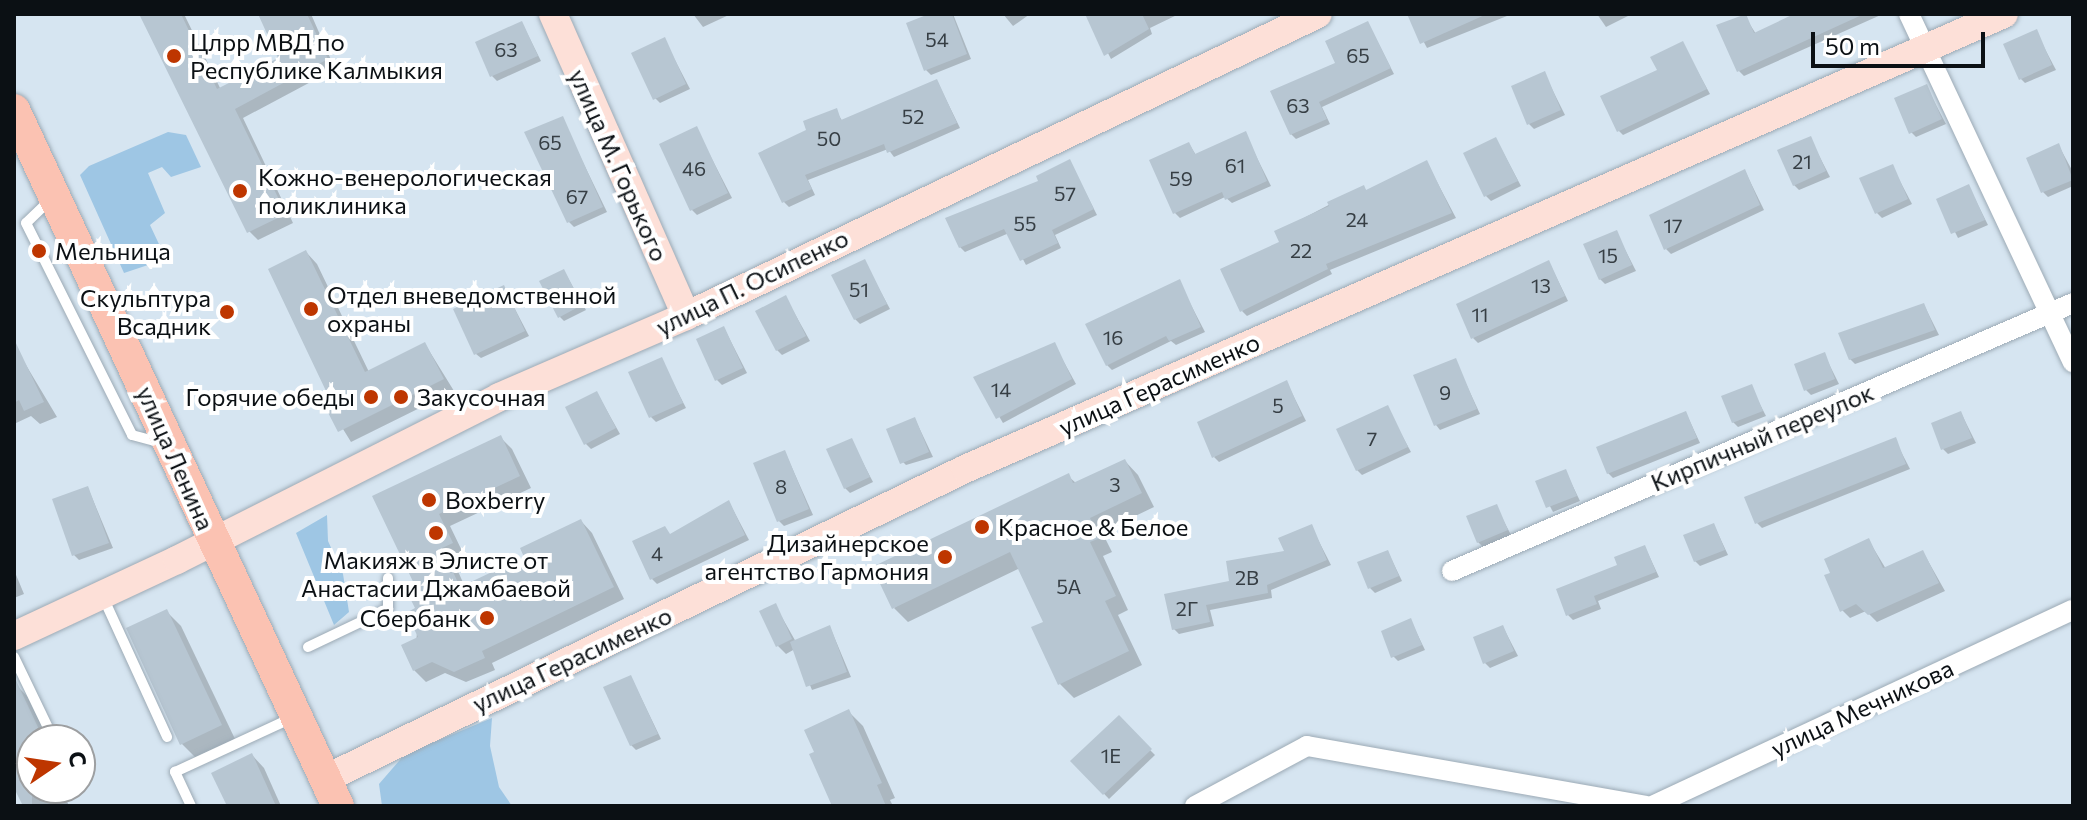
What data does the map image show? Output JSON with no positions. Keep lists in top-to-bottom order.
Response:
{
  "streets": {
    "main road": [
      "улица М. Горького",
      "улица П. Осипенко",
      "улица Герасименко",
      "улица Ленина"
    ],
    "street": ["Кирпичный переулок", "улица Мечникова"]
  },
  "crossings": [
    ["улица М. Горького", "улица П. Осипенко"],
    ["улица П. Осипенко", "улица Ленина"],
    ["улица Герасименко", "улица Ленина"]
  ],
  "places": [
    "Цлрр МВД по Республике Калмыкия",
    "Кожно-венерологическая поликлиника",
    "Мельница",
    "Отдел вневедомственной охраны",
    "Скульптура Всадник",
    "Горячие обеды",
    "Закусoчная",
    "Boxberry",
    "Красное & Белое",
    "Макияж в Элисте от Анастасии Джамбаевой",
    "Дизайнерское агентство Гармония",
    "Сбербанк"
  ],
  "house_numbers": [
    "54",
    "63",
    "65",
    "63",
    "52",
    "50",
    "65",
    "21",
    "61",
    "46",
    "59",
    "57",
    "67",
    "24",
    "55",
    "17",
    "22",
    "15",
    "13",
    "51",
    "11",
    "16",
    "14",
    "9",
    "5",
    "7",
    "3",
    "8",
    "4",
    "2В",
    "5А",
    "2Г",
    "1Е"
  ],
  "scale_bar": "50 m",
  "north": "right"
}
